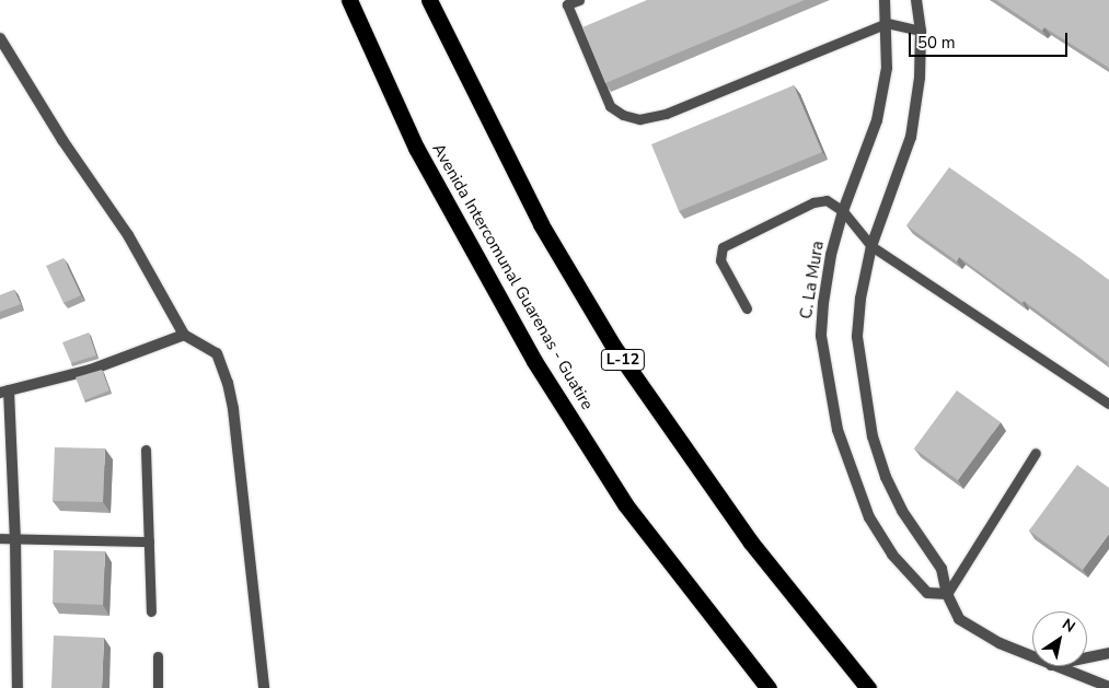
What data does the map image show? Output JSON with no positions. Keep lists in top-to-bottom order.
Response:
{
  "streets": {
    "highway": ["Avenida Intercomunal Guarenas - Guatire", "L-12"],
    "street": ["C. La Mura"]
  },
  "scale_bar": "50 m",
  "north": "top right"
}
